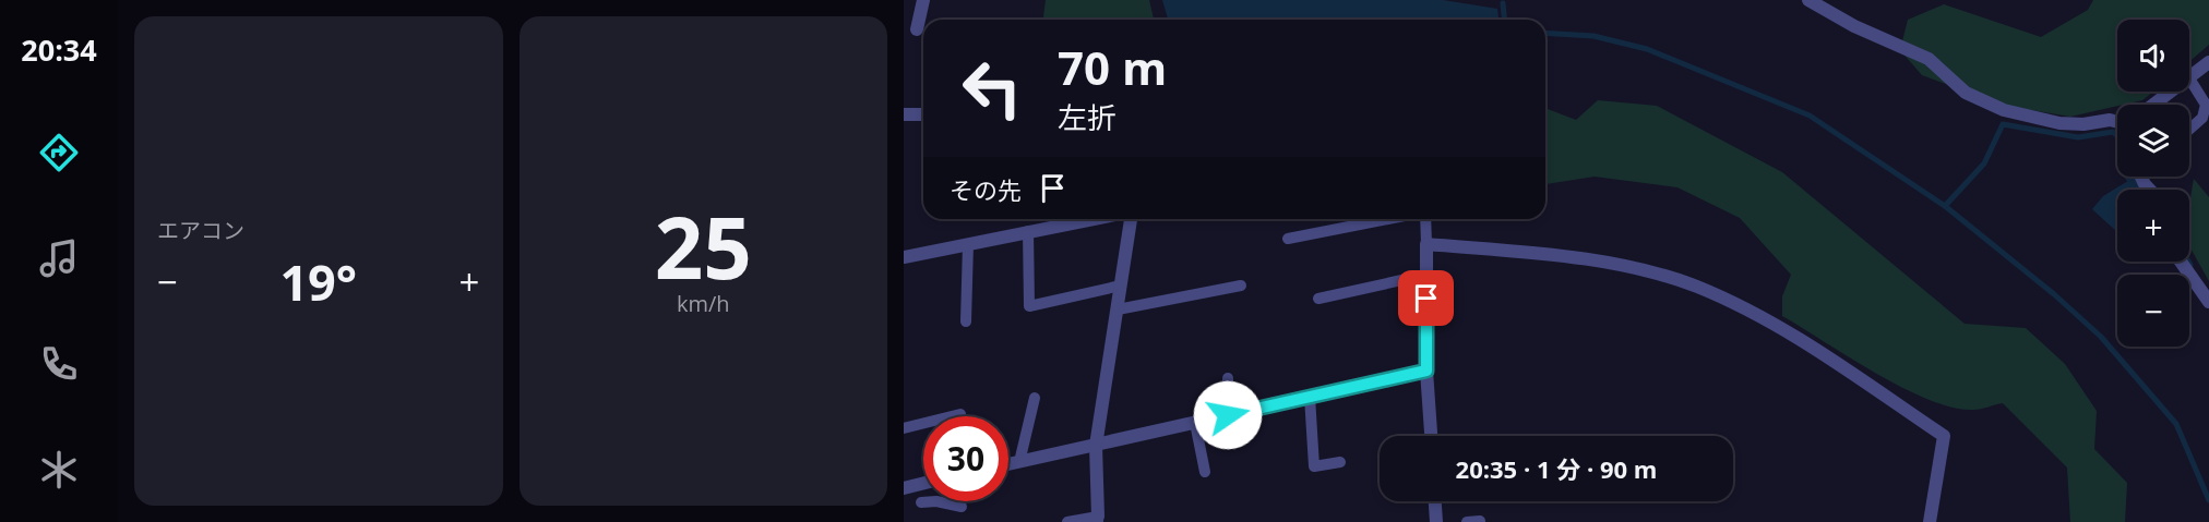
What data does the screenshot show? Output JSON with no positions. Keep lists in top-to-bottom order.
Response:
{
  "page": {
    "tabs": "20:34",
    "tile": [
      "エアコン",
      ["25", "km/h"]
    ],
    "map_buttons": ["+", "−"],
    "turn": ["70 m", "左折"],
    "then": "その先",
    "heat": ["−", "19°", "+"],
    "limit": "30",
    "trip": "20:35 · 1 分 · 90 m"
  }
}
